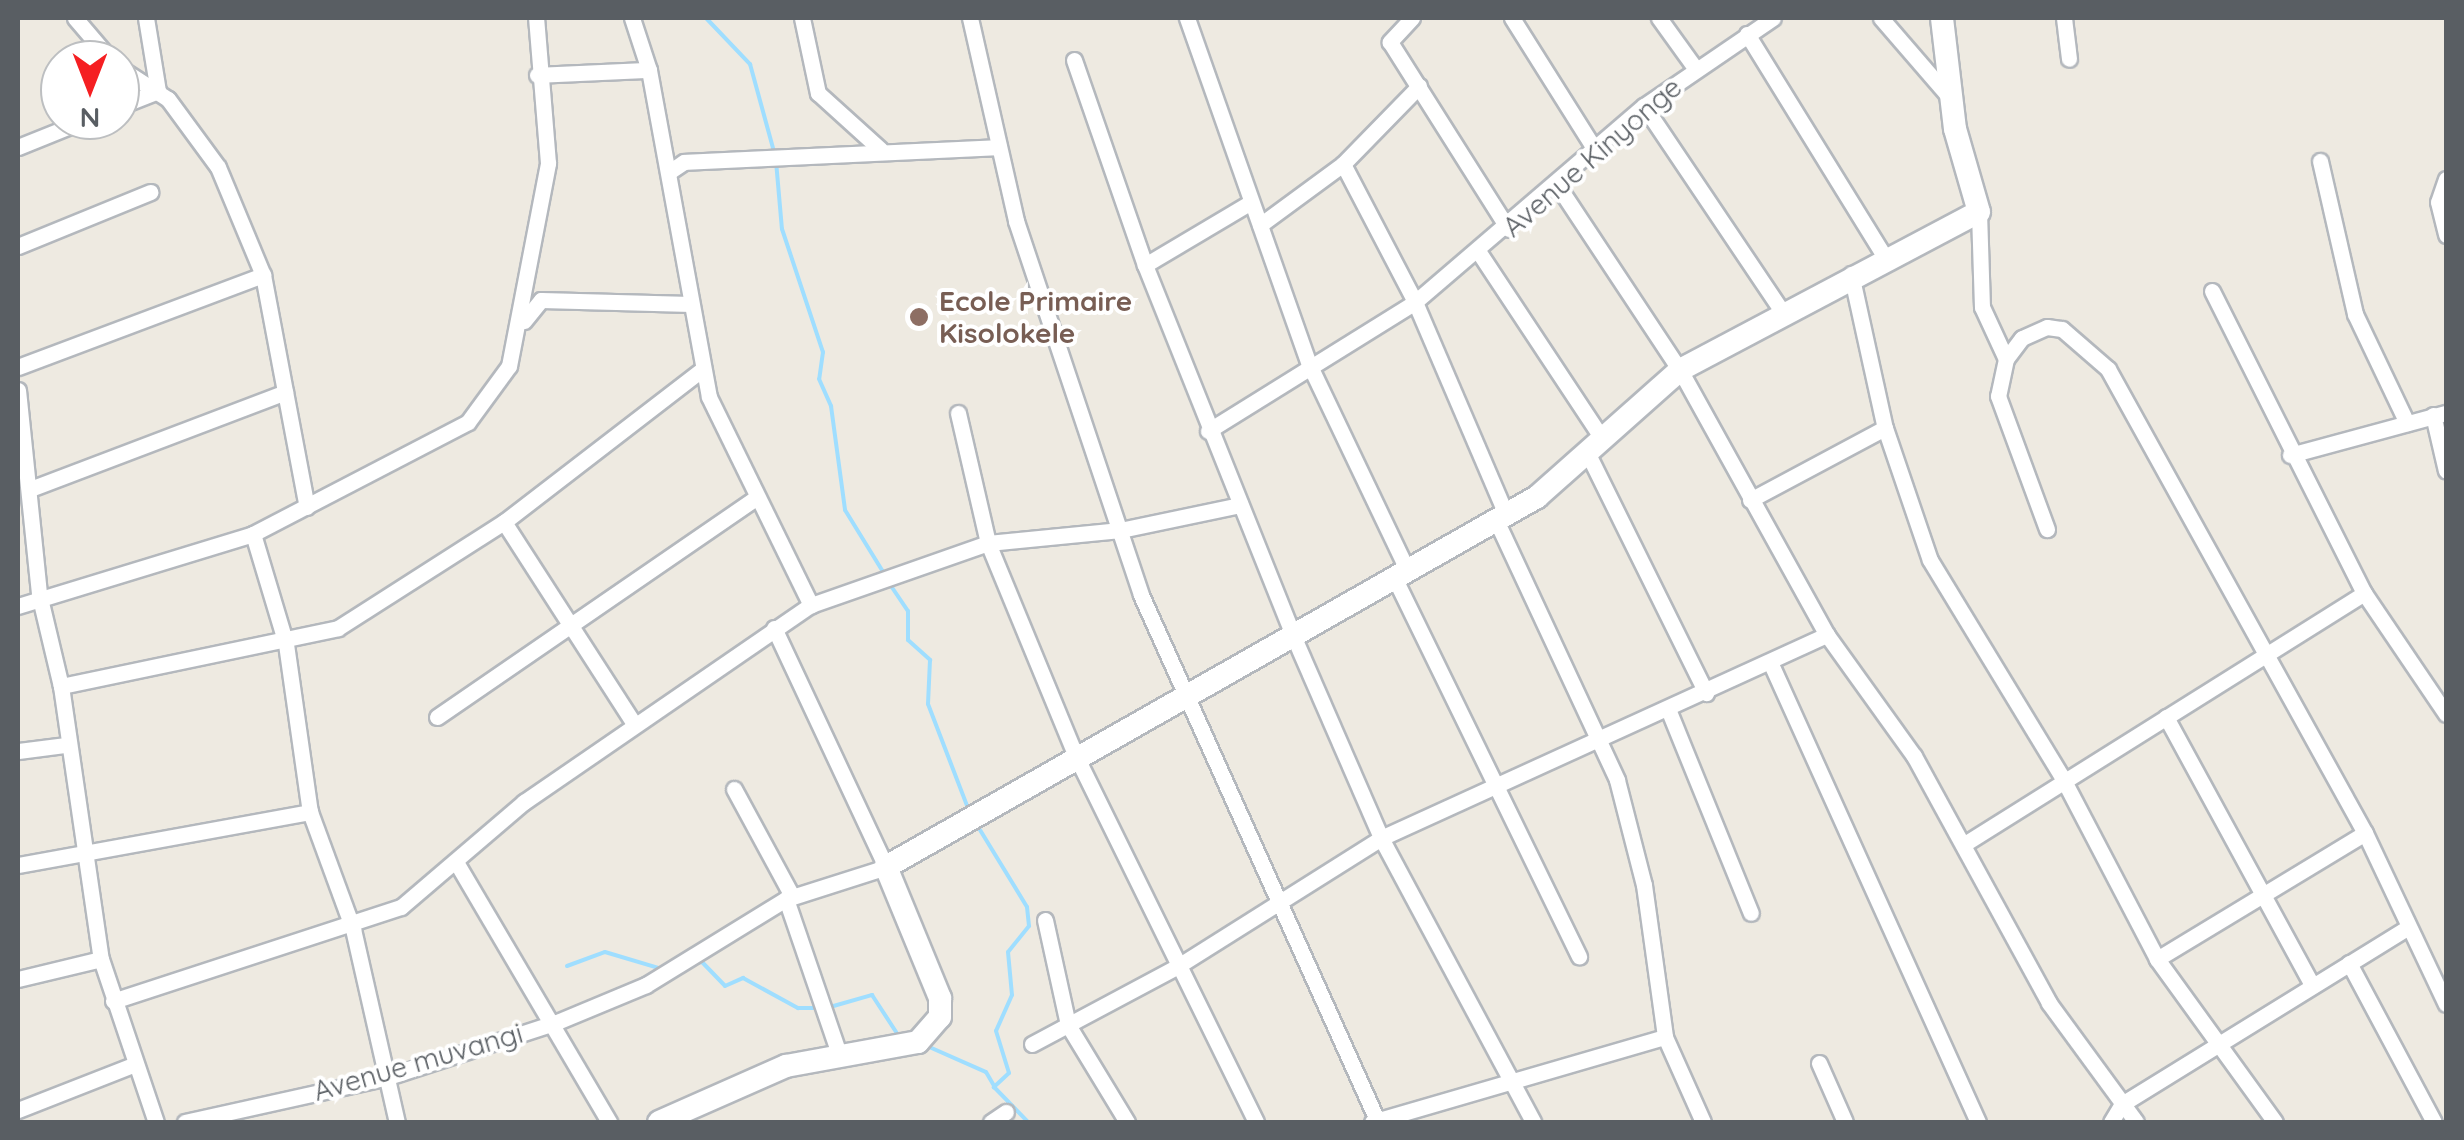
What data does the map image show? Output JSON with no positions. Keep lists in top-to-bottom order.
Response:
{
  "streets": {
    "street": ["Avenue Kinyonge", "Avenue muvangi"]
  },
  "places": ["Ecole Primaire Kisolokele"],
  "north": "bottom"
}
